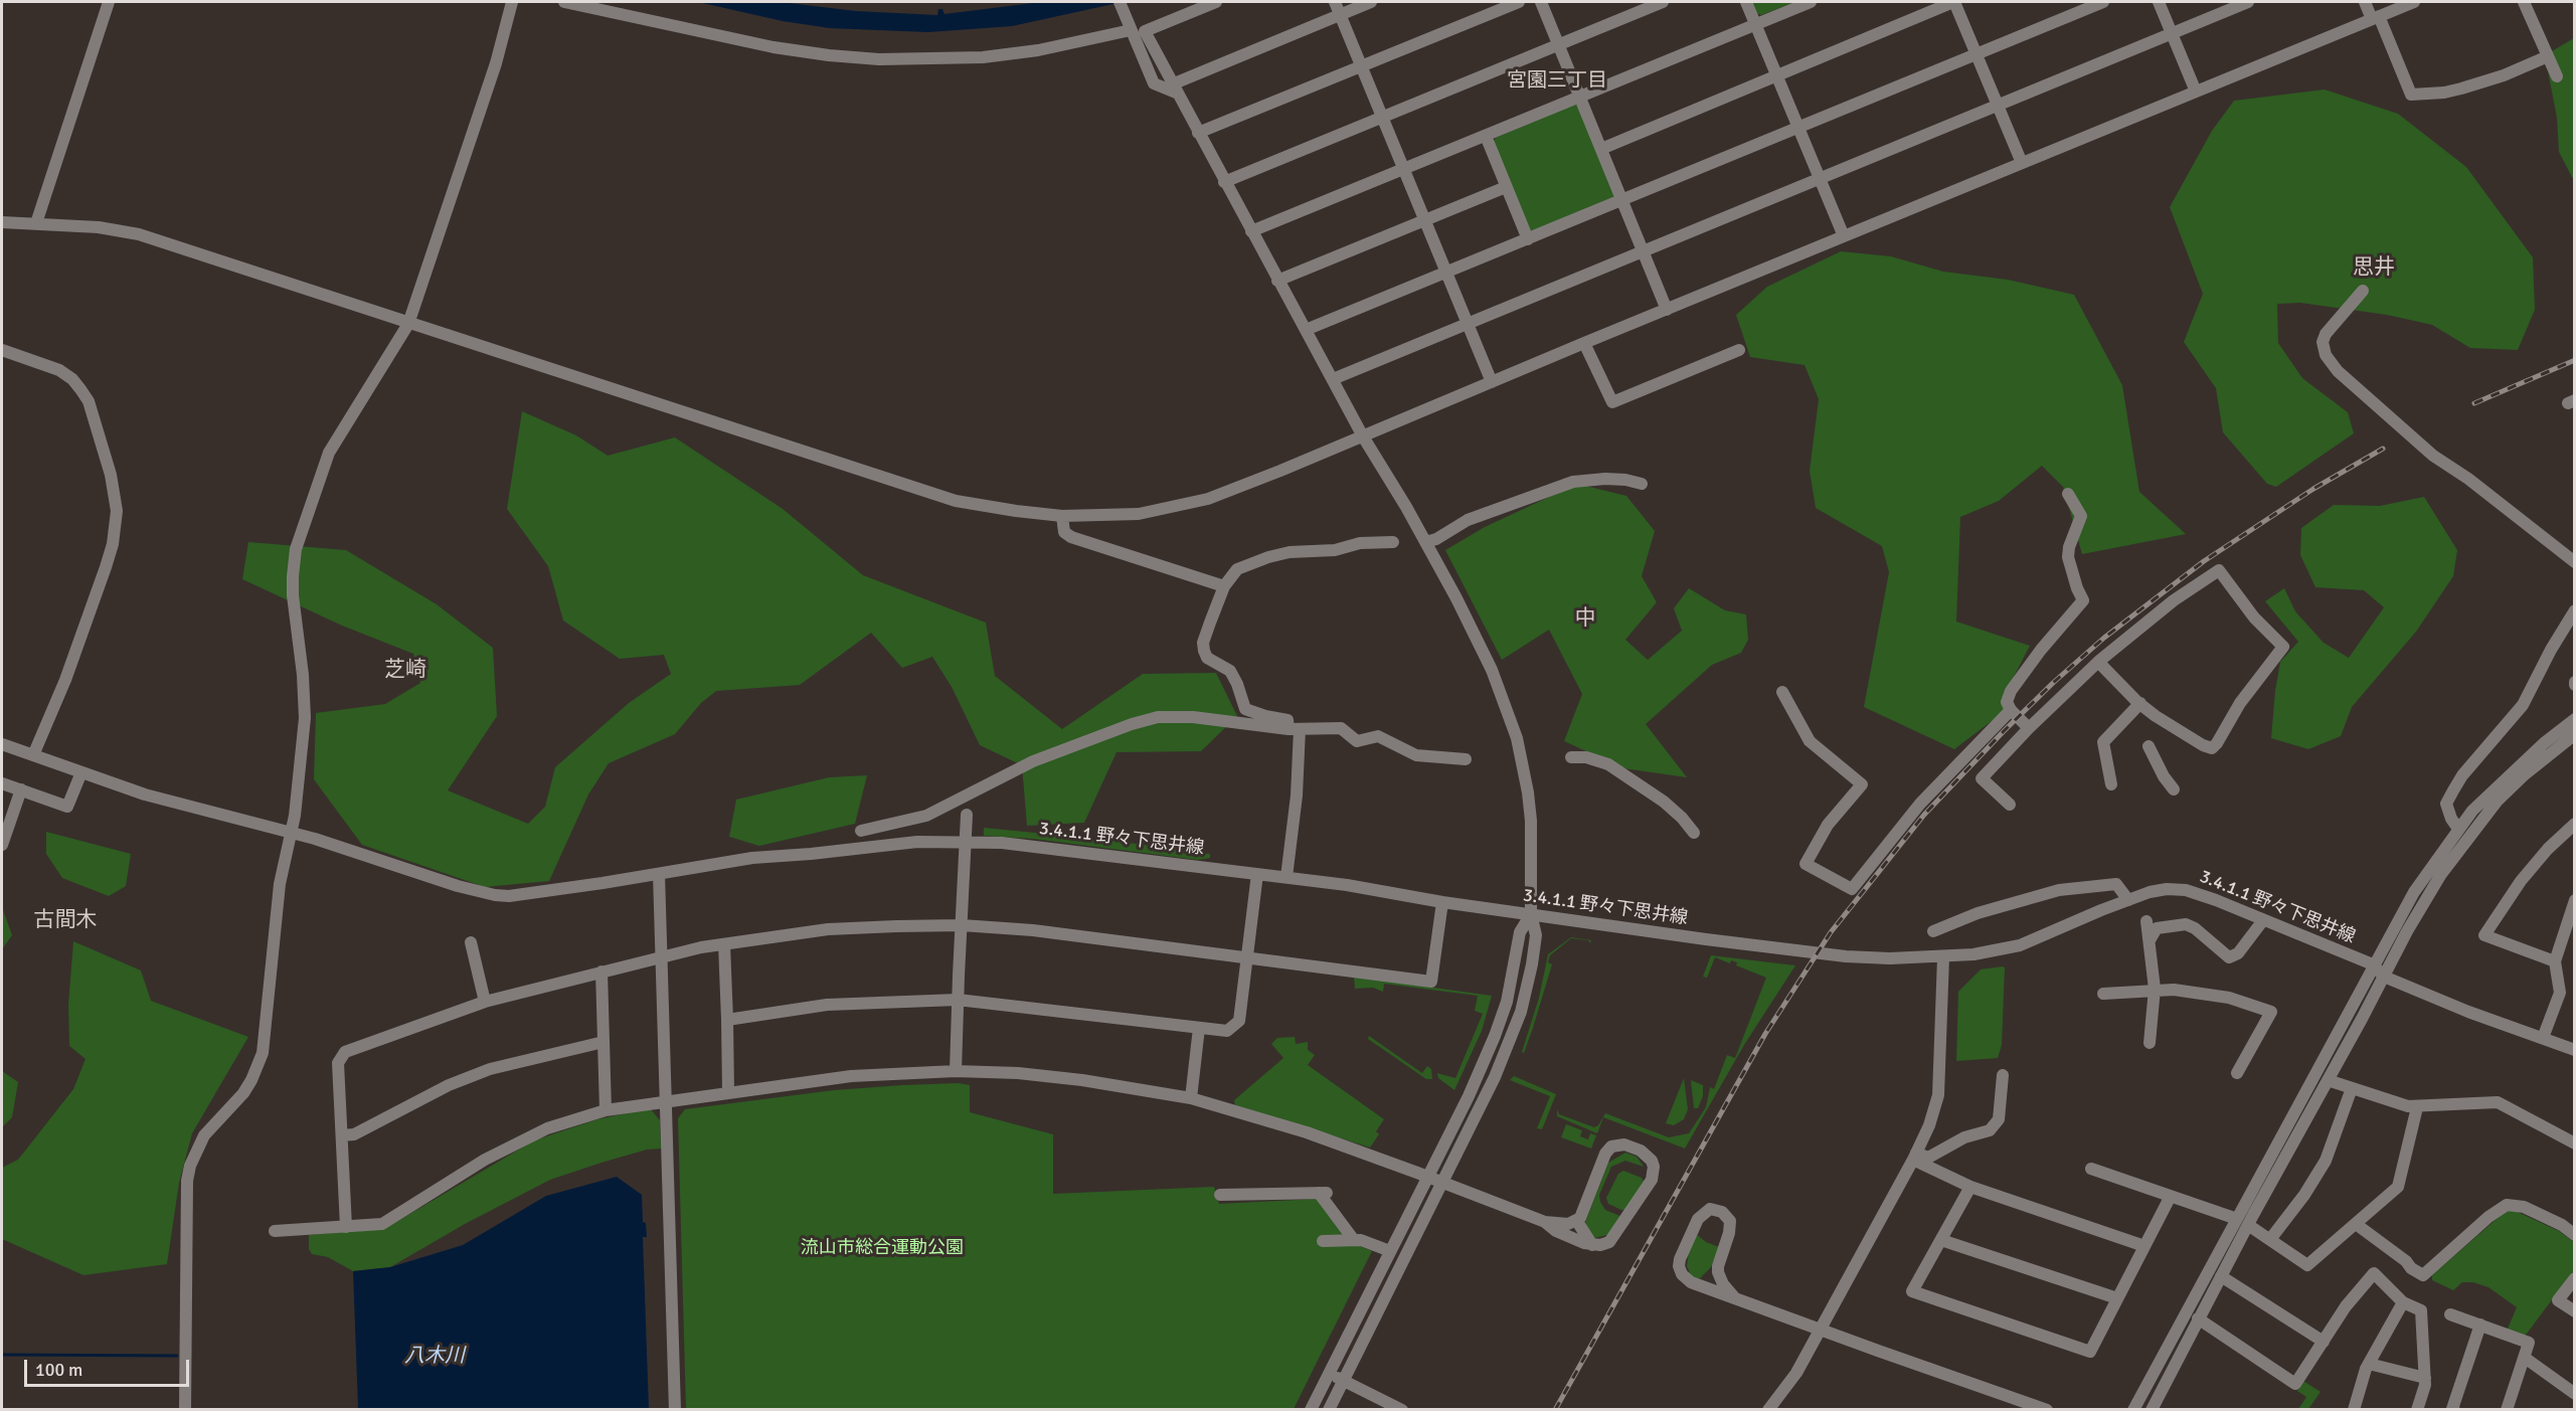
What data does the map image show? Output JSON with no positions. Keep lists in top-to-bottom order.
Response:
{
  "streets": {
    "street": ["3.4.1.1 野々下思井線"]
  },
  "districts": [
    "宮園三丁目",
    "思井",
    "中",
    "芝崎",
    "古間木"
  ],
  "water": ["八木川"],
  "parks": ["流山市総合運動公園"],
  "scale_bar": "100 m"
}
